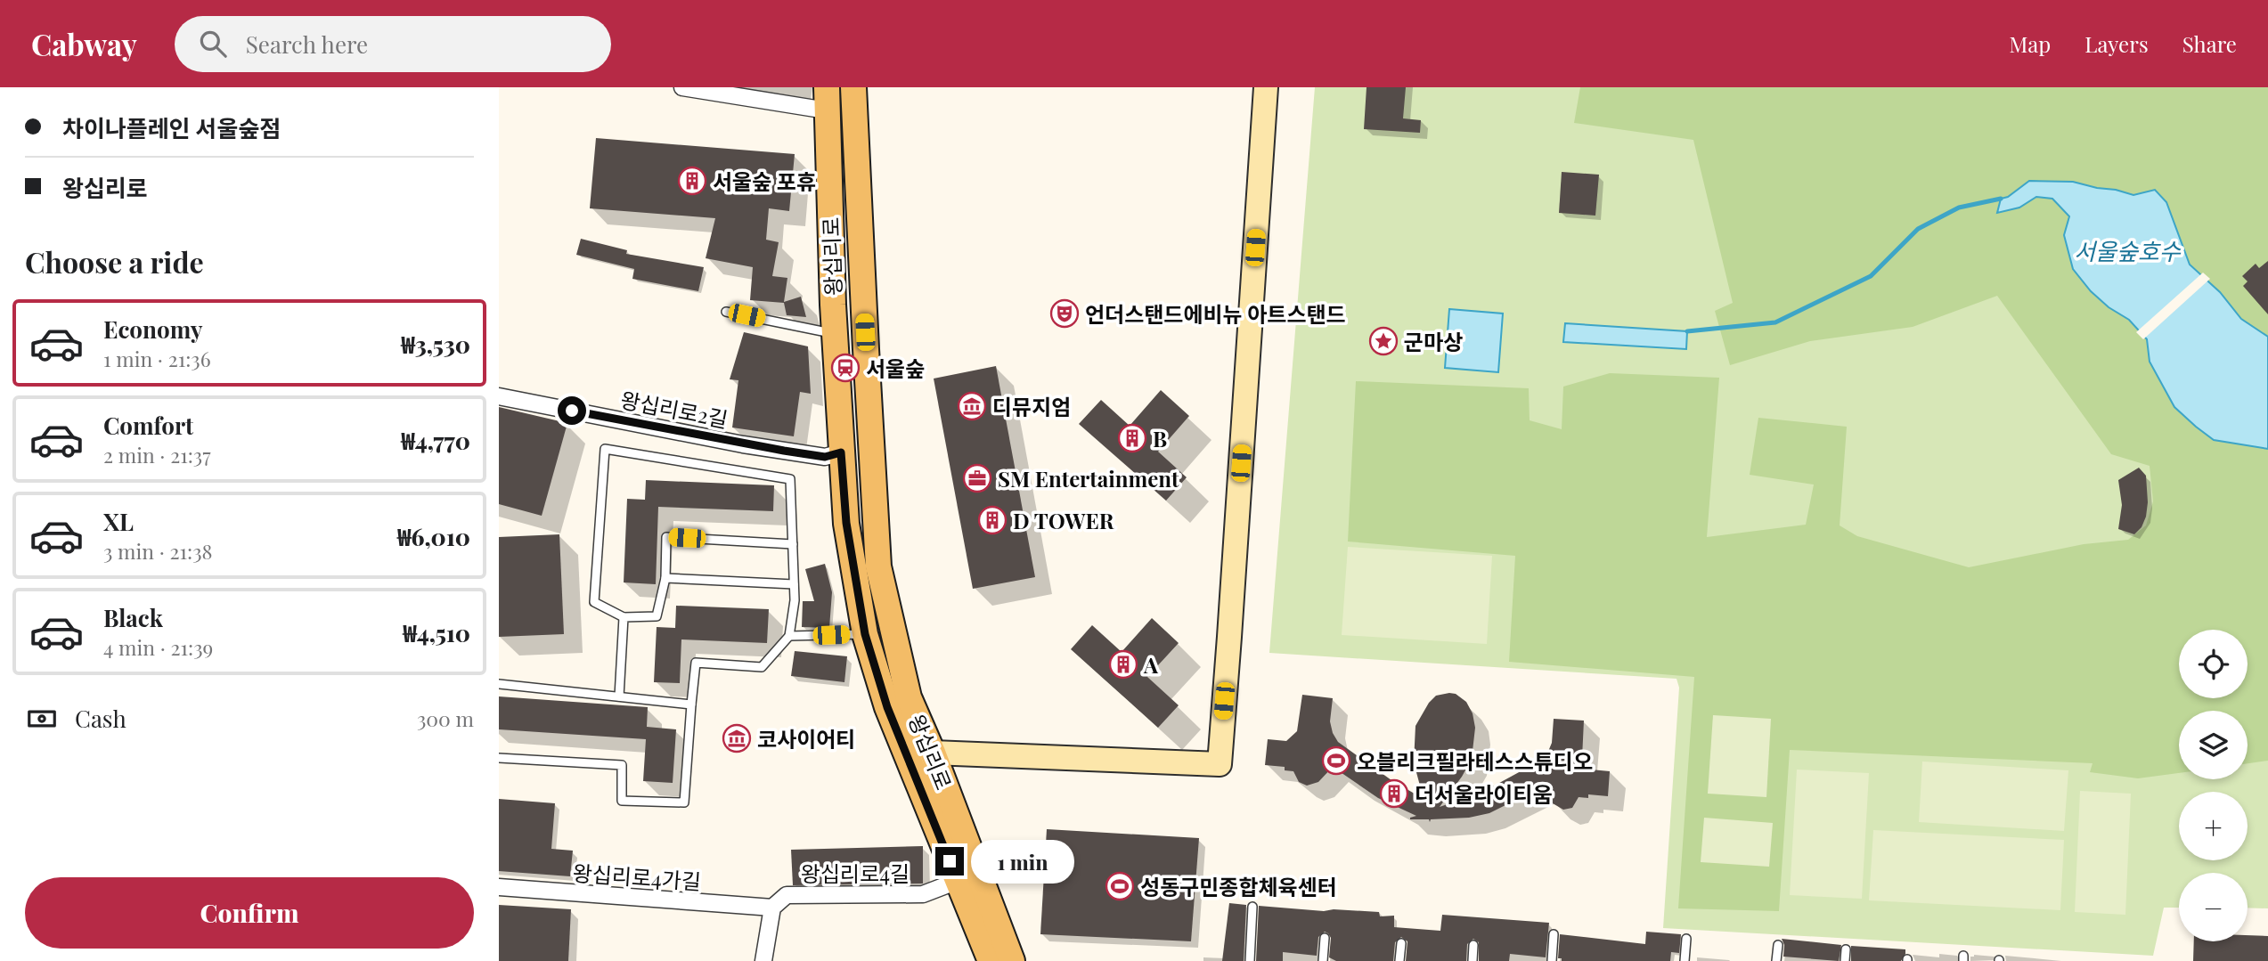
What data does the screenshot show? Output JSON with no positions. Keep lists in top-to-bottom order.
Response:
{
  "streets": {
    "main road": ["왕십리로"],
    "street": ["왕십리로2길", "왕십리로4길", "왕십리로4가길"]
  },
  "crossings": [
    ["왕십리로", "왕십리로2길"],
    ["왕십리로", "왕십리로4길"],
    ["왕십리로4길", "왕십리로4가길"]
  ],
  "water": ["서울숲호수"],
  "places": {
    "building": [
      "서울숲 포휴",
      "B",
      "D TOWER",
      "A",
      "더서울라이티움"
    ],
    "theatre": ["언더스탠드에비뉴 아트스탠드"],
    "place": ["군마상"],
    "station": ["서울숲"],
    "museum": ["디뮤지엄", "코사이어티"],
    "office": ["SM Entertainment"],
    "sports": ["오블리크필라테스스튜디오", "성동구민종합체육센터"]
  },
  "page": {
    "header": "Cabway",
    "search": "Search here",
    "nav": ["Map", "Layers", "Share"],
    "banner": ["차이나플레인 서울숲점", "왕십리로"],
    "heading": "Choose a ride",
    "list": [
      {
        "name": "Economy",
        "note": "1 min · 21:36",
        "value": "₩3,530"
      },
      {
        "name": "Comfort",
        "note": "2 min · 21:37",
        "value": "₩4,770"
      },
      {
        "name": "XL",
        "note": "3 min · 21:38",
        "value": "₩6,010"
      },
      {
        "name": "Black",
        "note": "4 min · 21:39",
        "value": "₩4,510"
      }
    ],
    "map_buttons": ["+", "−"],
    "pay": ["Cash", "300 m"],
    "bubble": "1 min",
    "buttons": "Confirm"
  }
}
